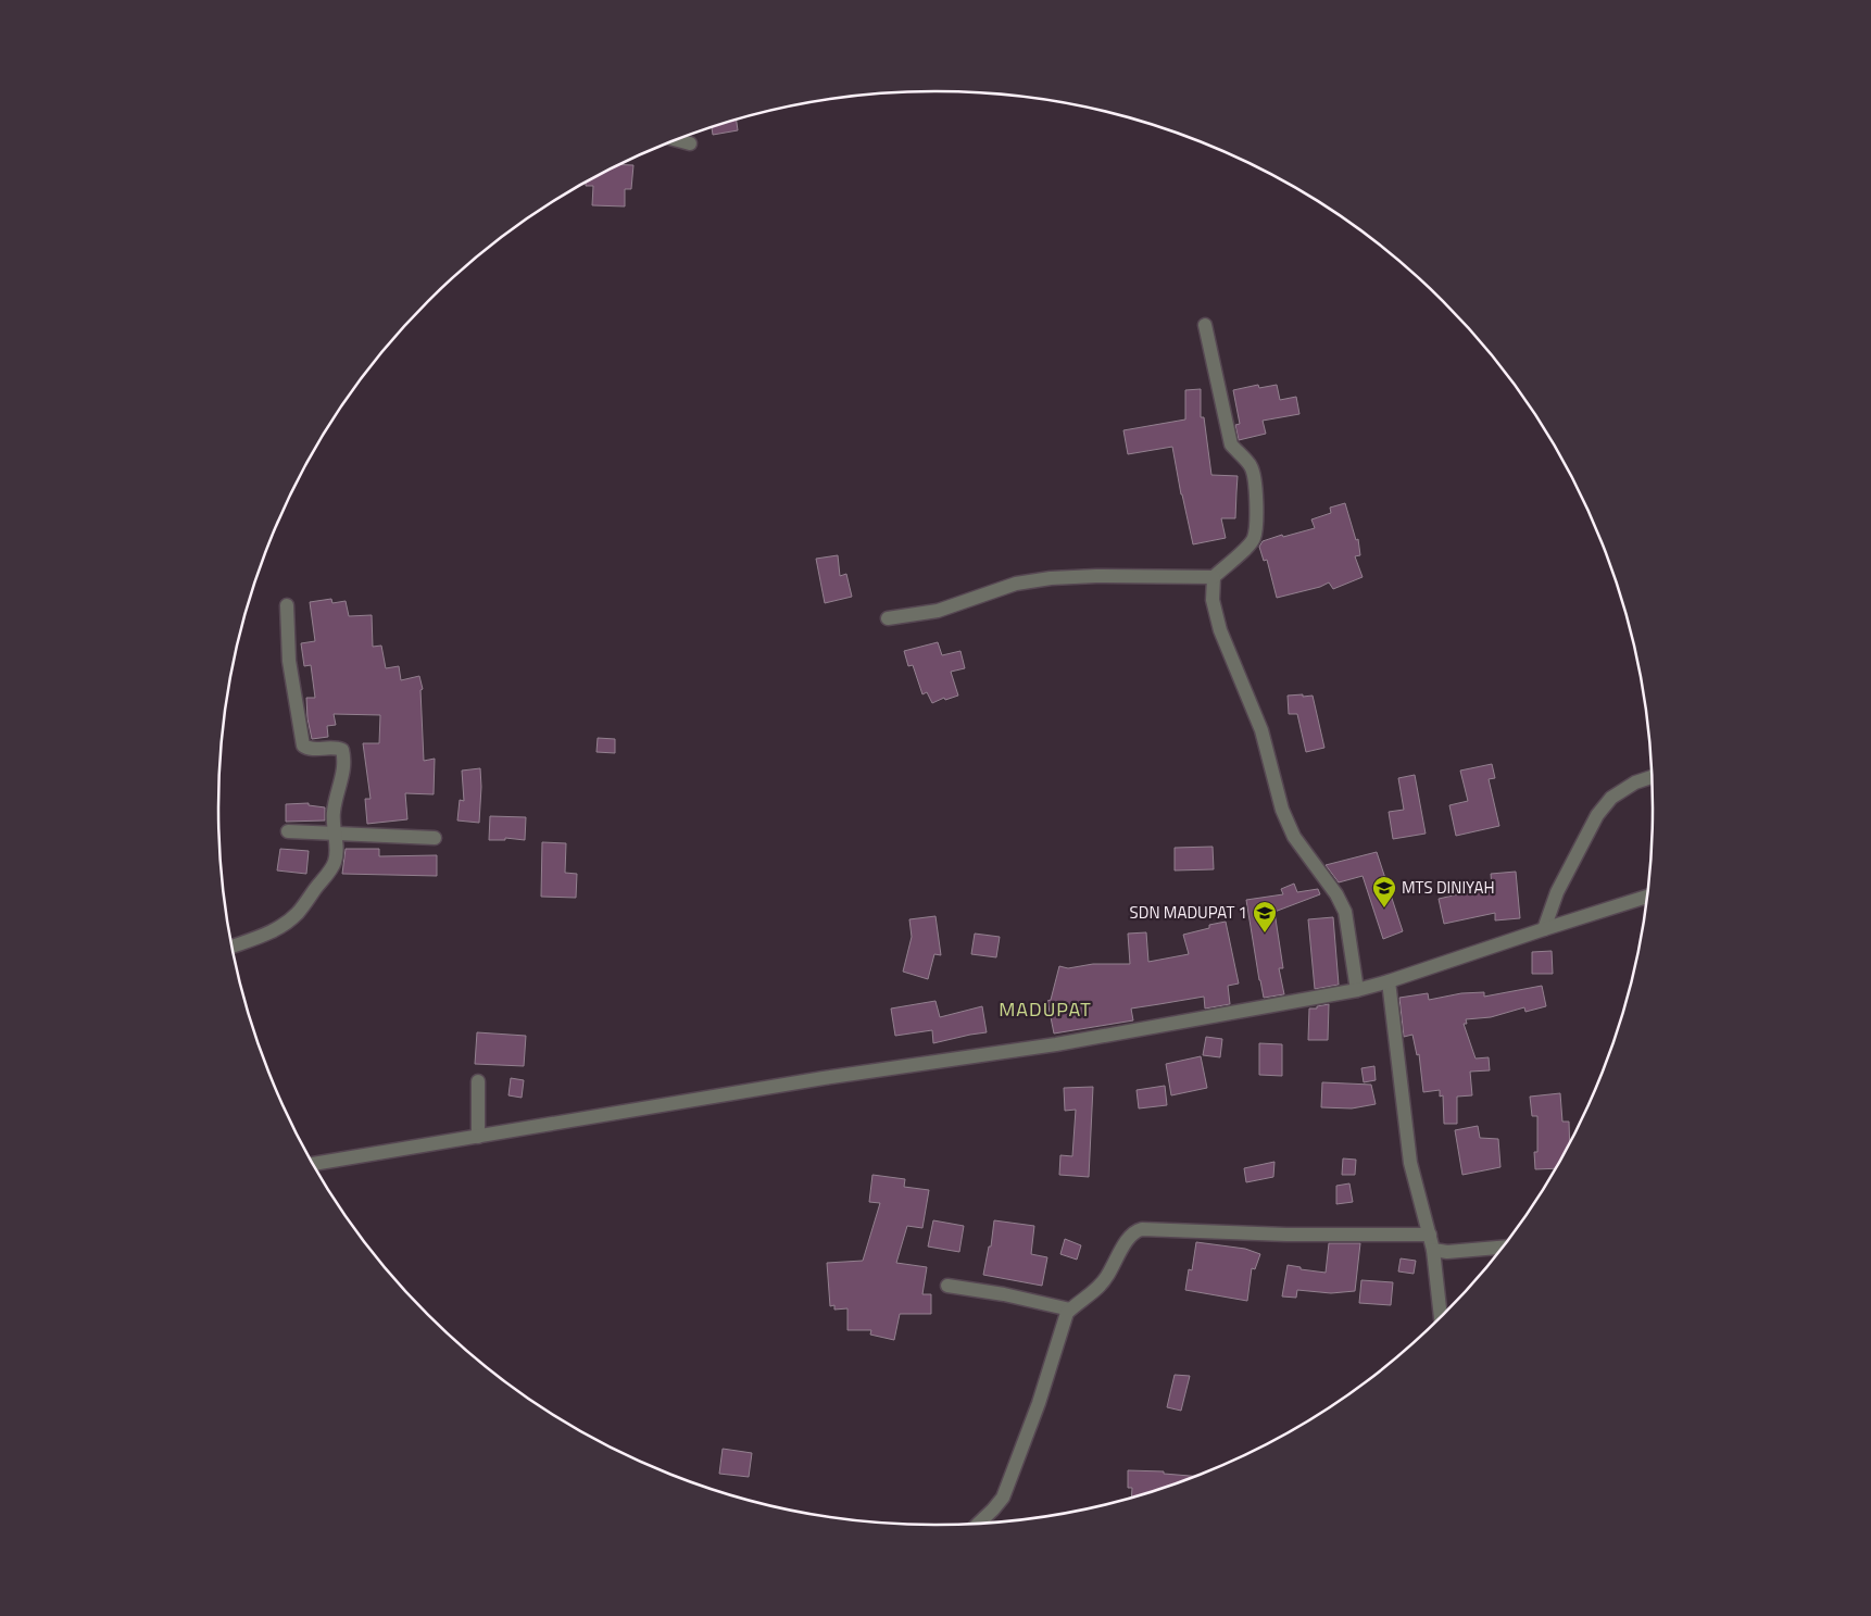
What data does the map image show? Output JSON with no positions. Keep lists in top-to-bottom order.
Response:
{
  "districts": ["MADUPAT"],
  "places": {
    "school or university": ["MTS DINIYAH", "SDN MADUPAT 1"]
  }
}
